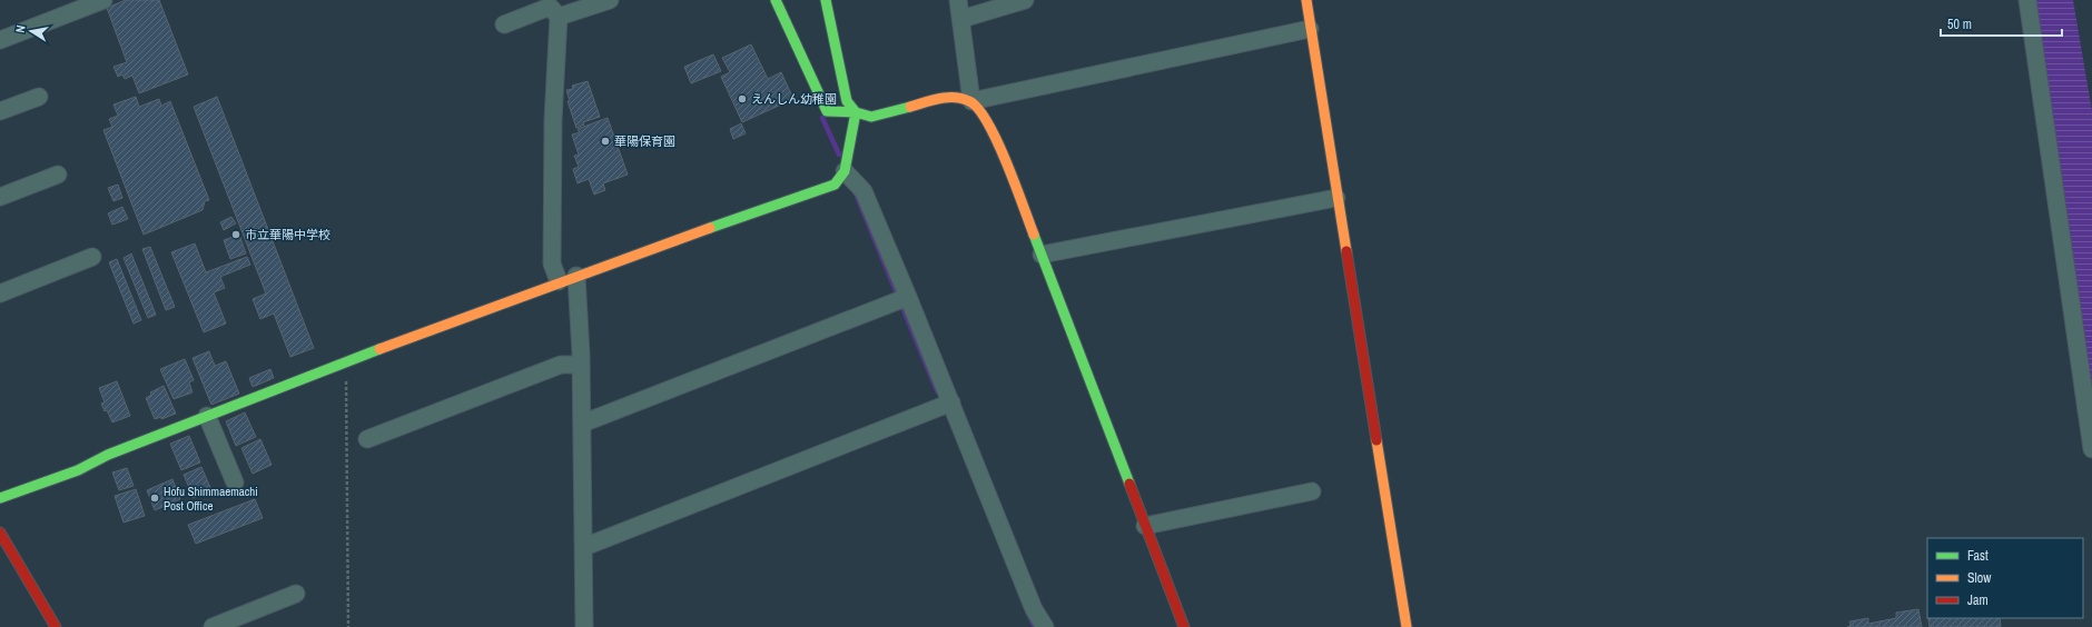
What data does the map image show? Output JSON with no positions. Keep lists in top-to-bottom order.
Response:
{
  "places": [
    "えんしん幼稚園",
    "華陽保育園",
    "市立華陽中学校",
    "Hofu Shimmaemachi Post Office"
  ],
  "legend": ["Fast", "Slow", "Jam"],
  "scale_bar": "50 m",
  "north": "left"
}
